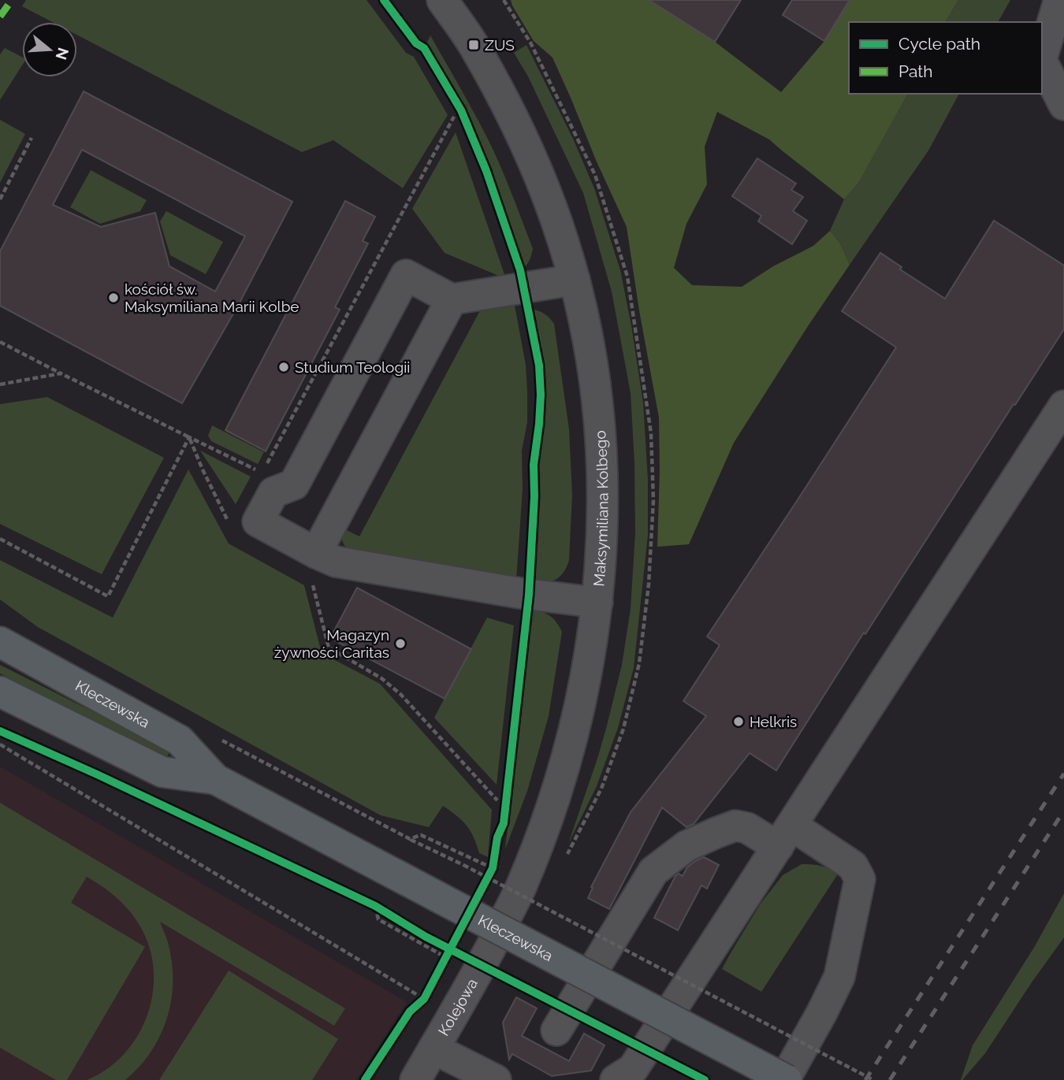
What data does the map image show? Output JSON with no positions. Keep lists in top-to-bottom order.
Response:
{
  "streets": {
    "main road": ["Kleczewska"],
    "street": ["Maksymiliana Kolbego", "Kolejowa"]
  },
  "crossings": [
    ["Maksymiliana Kolbego", "Kolejowa"]
  ],
  "places": {
    "transit": ["ZUS"],
    "other": [
      "kościół św. Maksymiliana Marii Kolbe",
      "Studium Teologii",
      "Magazyn żywności Caritas",
      "Helkris"
    ]
  },
  "legend": ["Cycle path", "Path"],
  "north": "right"
}
